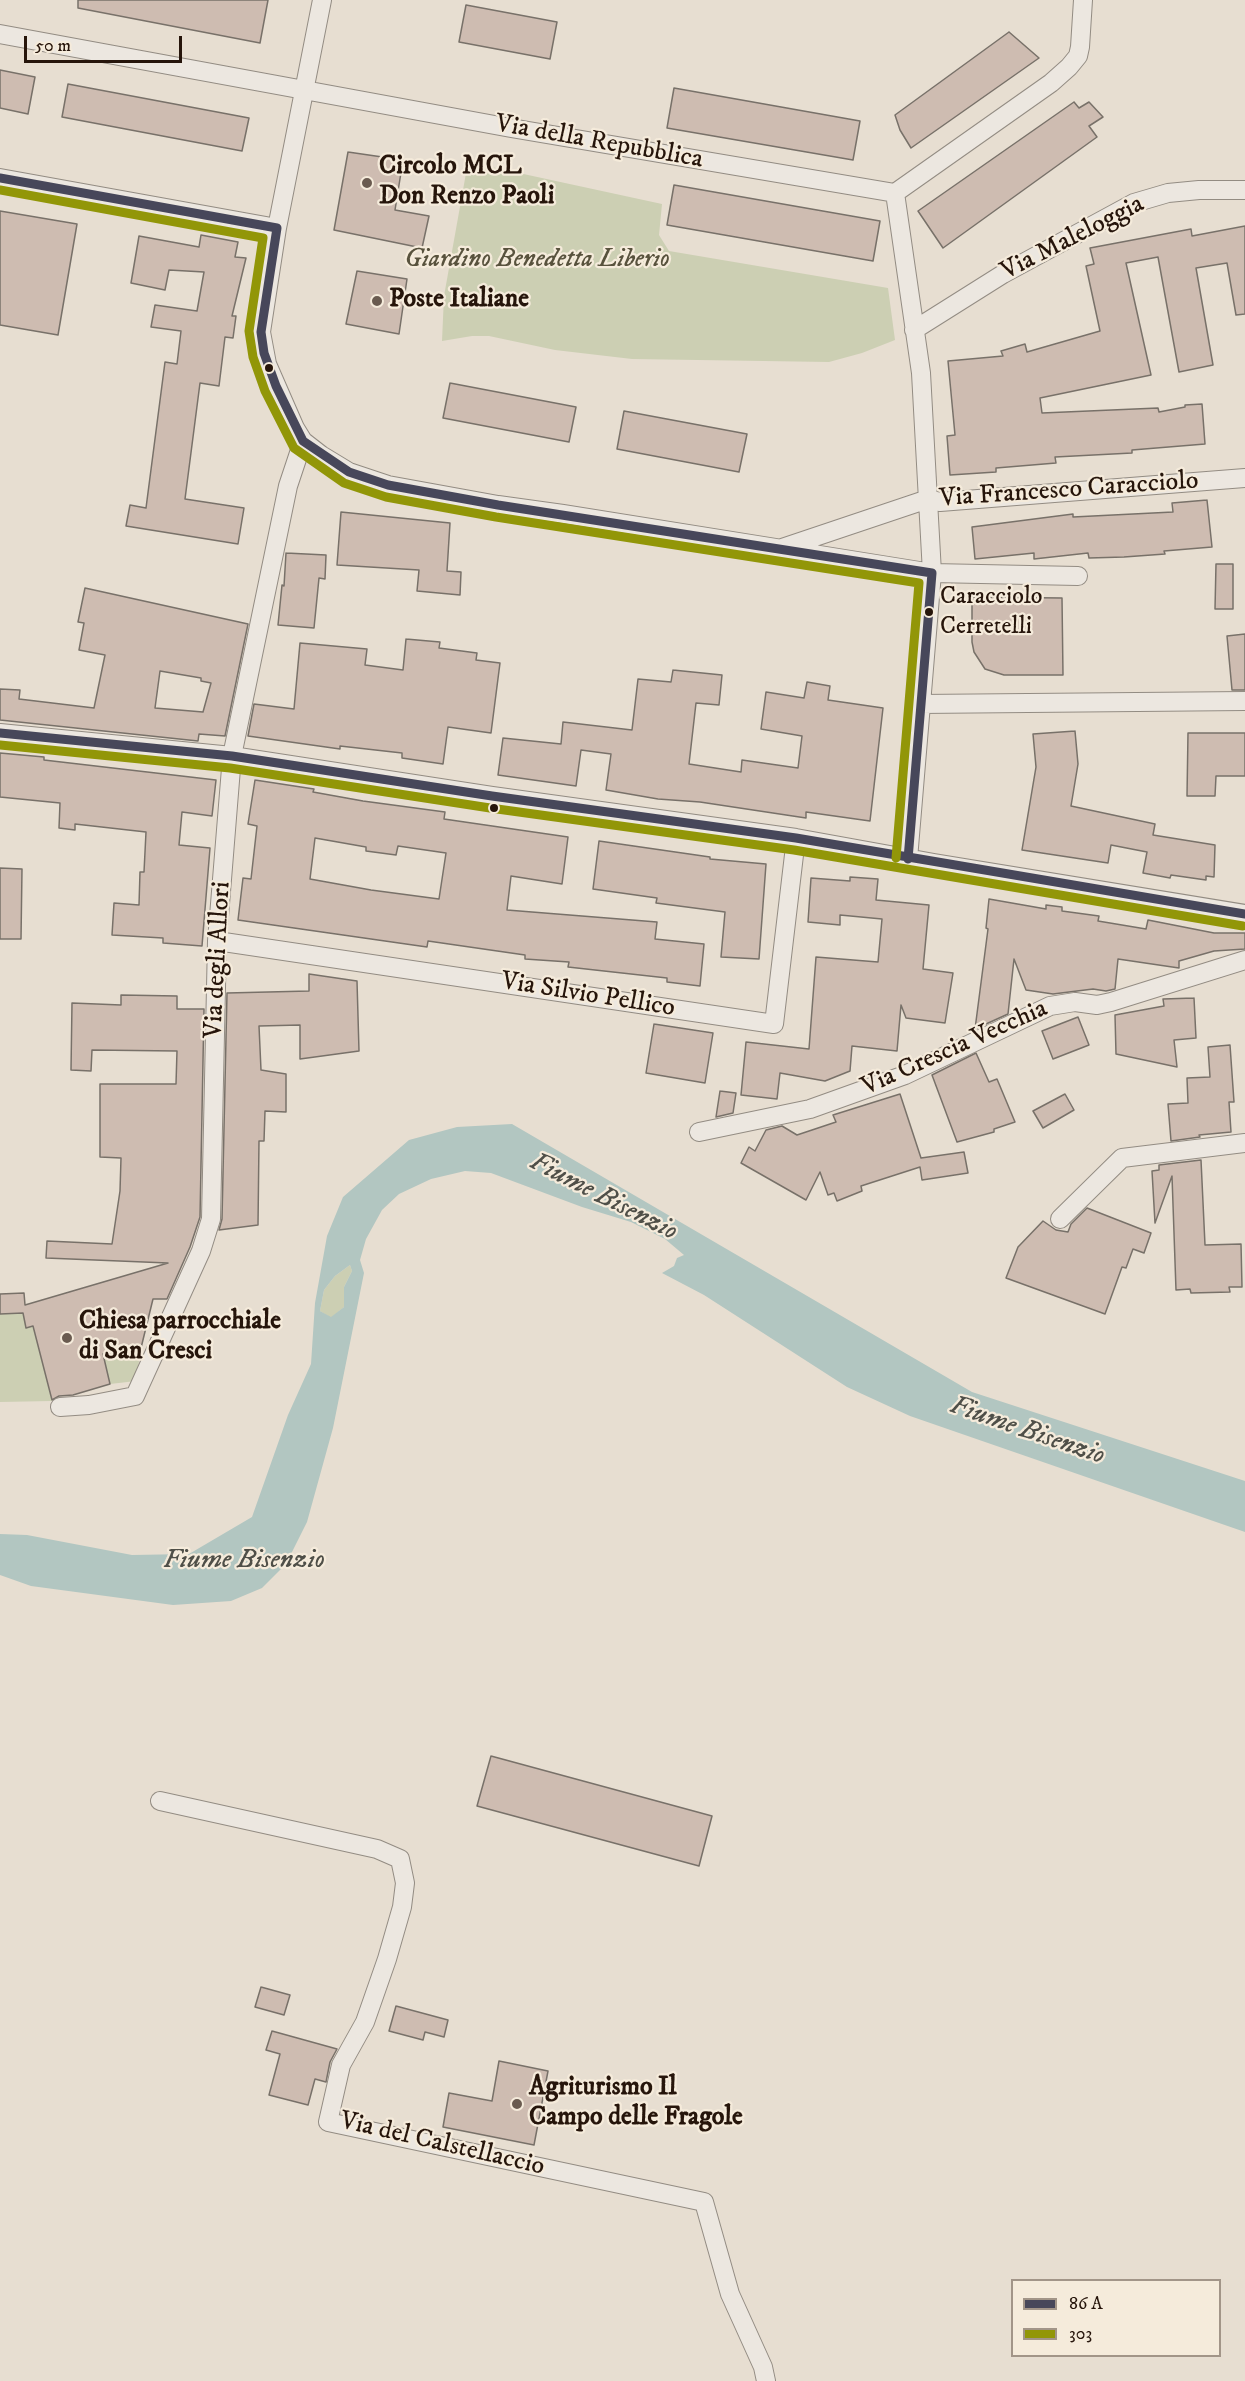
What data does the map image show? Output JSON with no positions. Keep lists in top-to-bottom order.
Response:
{
  "streets": {
    "street": [
      "Via della Repubblica",
      "Via Maleloggia",
      "Via Francesco Caracciolo",
      "Via degli Allori",
      "Via Silvio Pellico",
      "Via Crescia Vecchia",
      "Via del Calstellaccio"
    ]
  },
  "crossings": [
    ["Via degli Allori", "Via Silvio Pellico"]
  ],
  "water": ["Fiume Bisenzio"],
  "parks": ["Giardino Benedetta Liberio"],
  "places": [
    "Circolo MCL Don Renzo Paoli",
    "Poste Italiane",
    "Caracciolo Cerretelli",
    "Chiesa parrocchiale di San Cresci",
    "Agriturismo Il Campo delle Fragole"
  ],
  "lines": ["transit line 303"],
  "legend": ["86 A", "303"],
  "scale_bar": "50 m"
}
